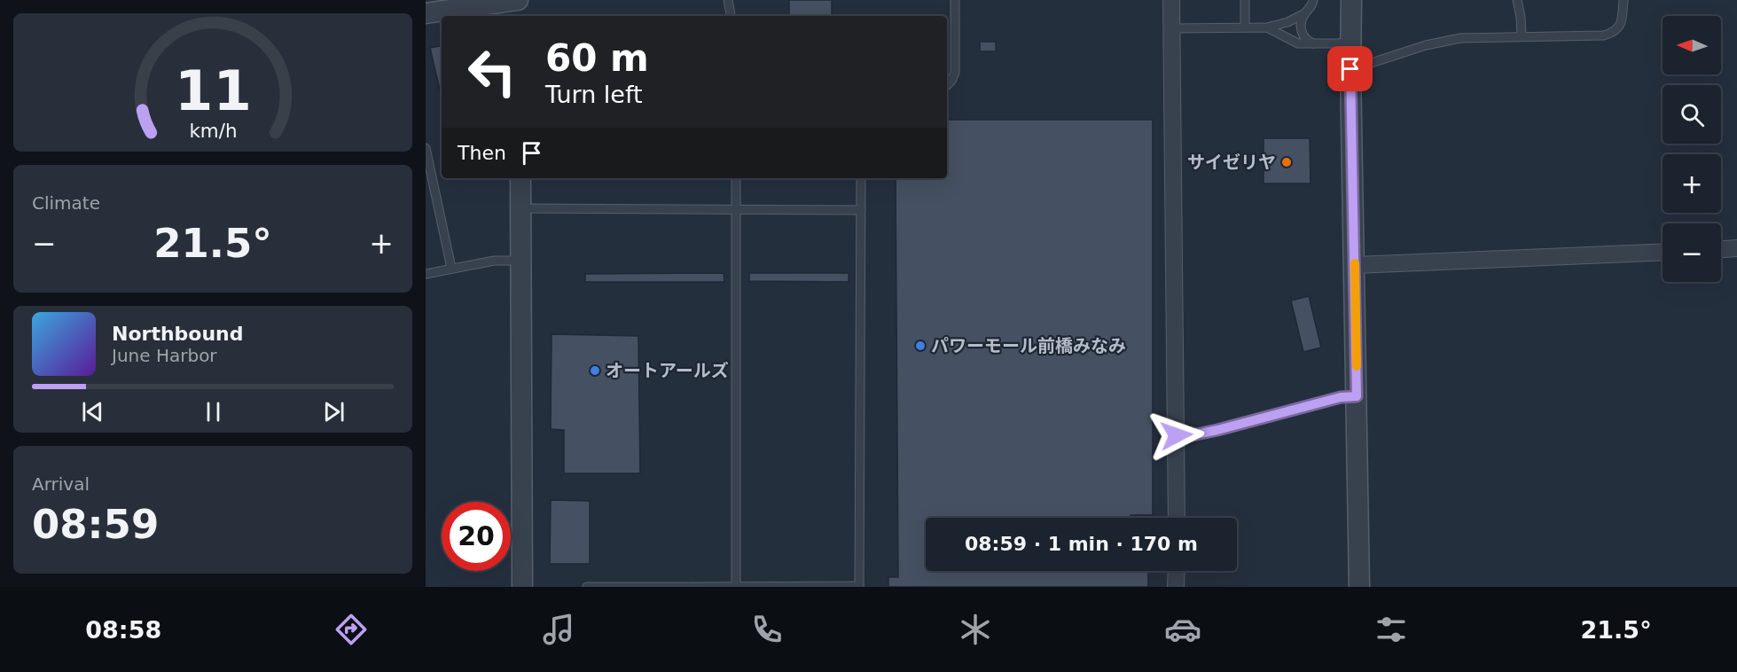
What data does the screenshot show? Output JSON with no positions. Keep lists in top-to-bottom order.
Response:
{
  "places": ["サイゼリヤ", "パワーモール前橋みなみ", "オートアールズ"],
  "north": "left",
  "page": {
    "map_buttons": ["+", "−"],
    "turn": ["60 m", "Turn left"],
    "then": "Then",
    "tile": [
      "Climate",
      ["Arrival", "08:59"]
    ],
    "heat": ["−", "21.5°", "+"],
    "song": ["Northbound", "June Harbor"],
    "limit": "20",
    "trip": "08:59 · 1 min · 170 m",
    "tabs": ["08:58", "21.5°"],
    "gauge": ["11", "km/h"]
  }
}
